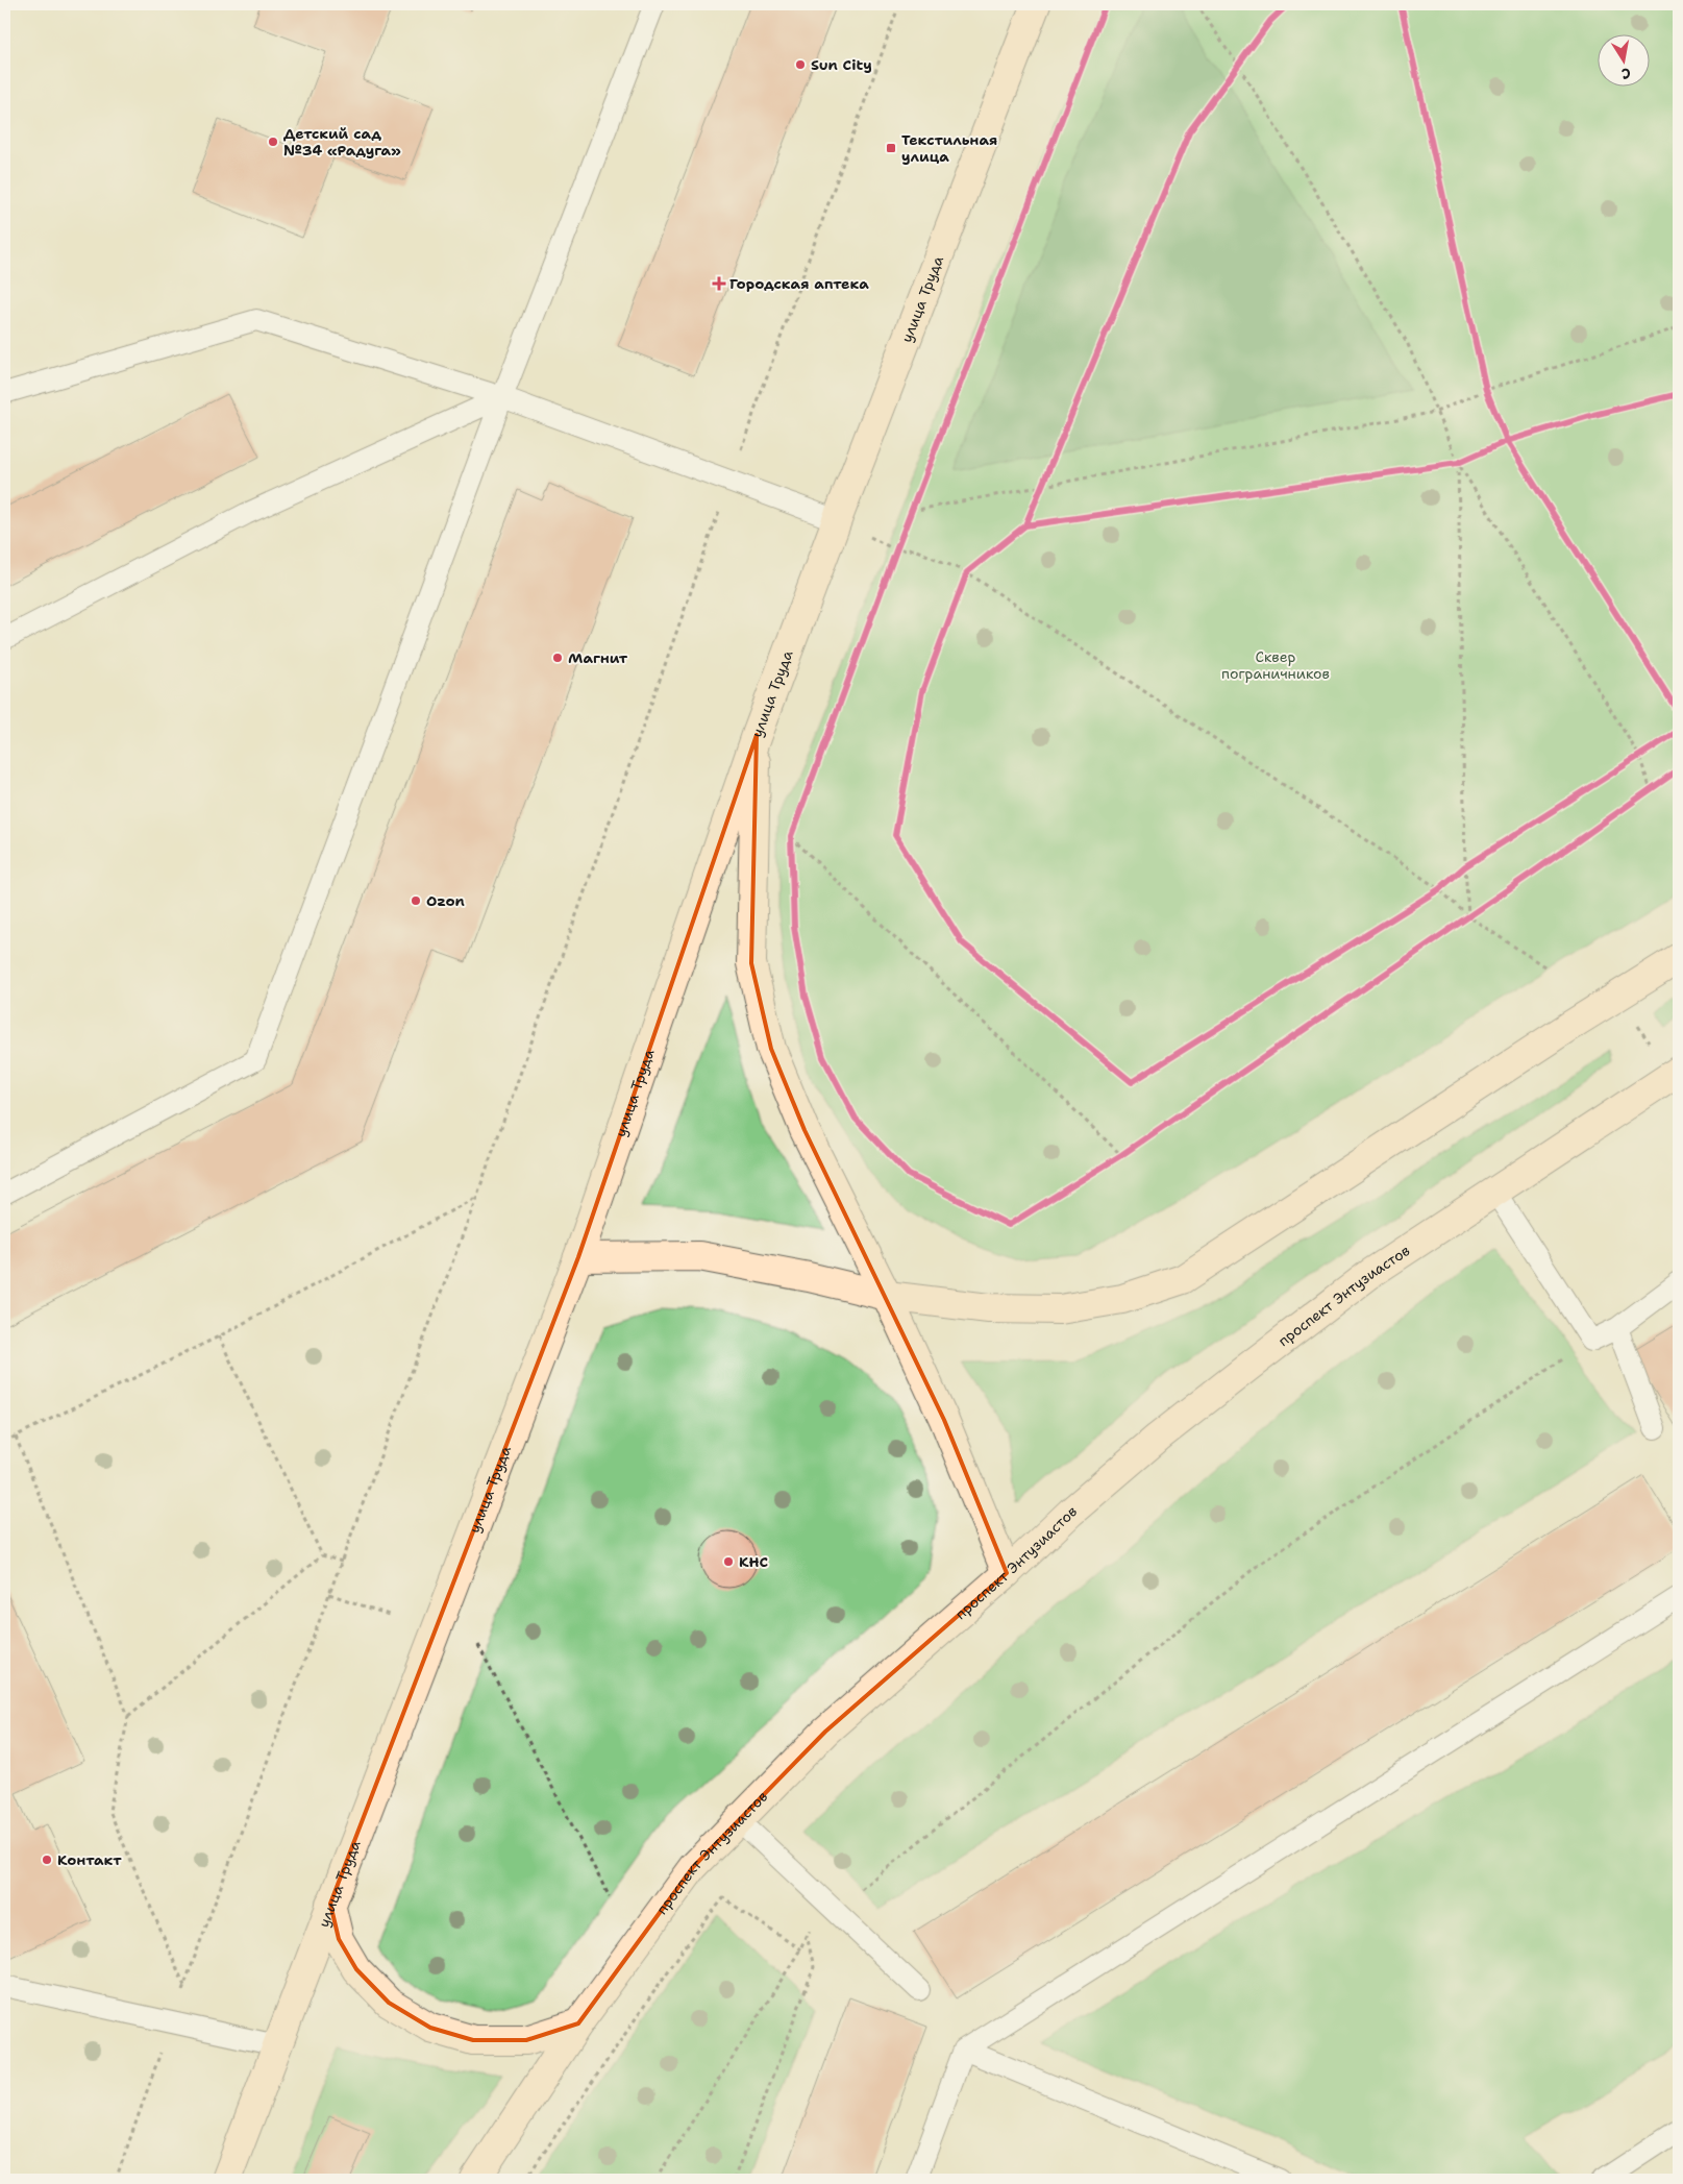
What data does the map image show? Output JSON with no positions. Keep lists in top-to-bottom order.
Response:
{
  "streets": {
    "main road": ["улица Труда", "проспект Энтузиастов"]
  },
  "parks": ["Сквер пограничников"],
  "places": {
    "other": [
      "Sun City",
      "Детский сад №34 «Радуга»",
      "Магнит",
      "Ozon",
      "КНС",
      "Контакт"
    ],
    "transit": ["Текстильная улица"],
    "health": ["Городская аптека"]
  },
  "north": "bottom"
}
